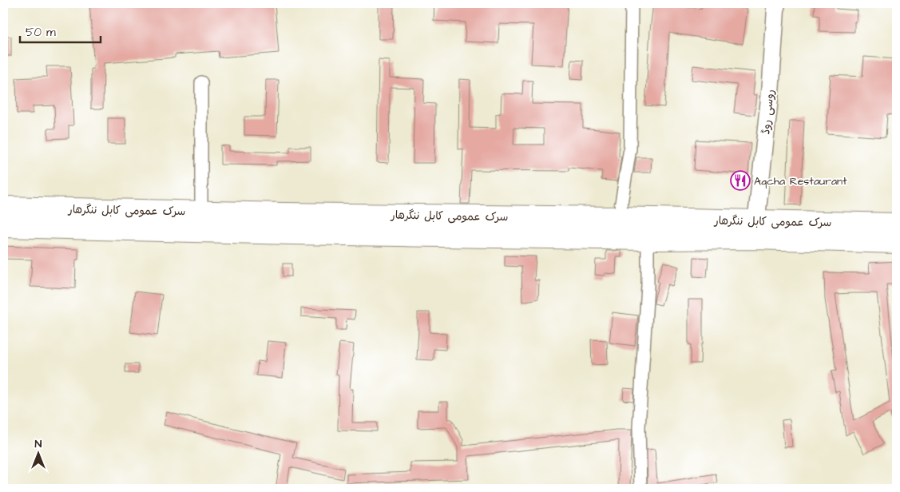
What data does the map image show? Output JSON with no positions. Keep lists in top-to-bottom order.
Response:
{
  "streets": {
    "highway": ["سرک عمومی کابل ننگرهار"],
    "main road": ["روسی روڈ"]
  },
  "crossings": [
    ["روسی روڈ", "سرک عمومی کابل ننگرهار"]
  ],
  "places": {
    "restaurant": ["Aqcha Restaurant"]
  },
  "scale_bar": "50 m",
  "north": "top"
}
